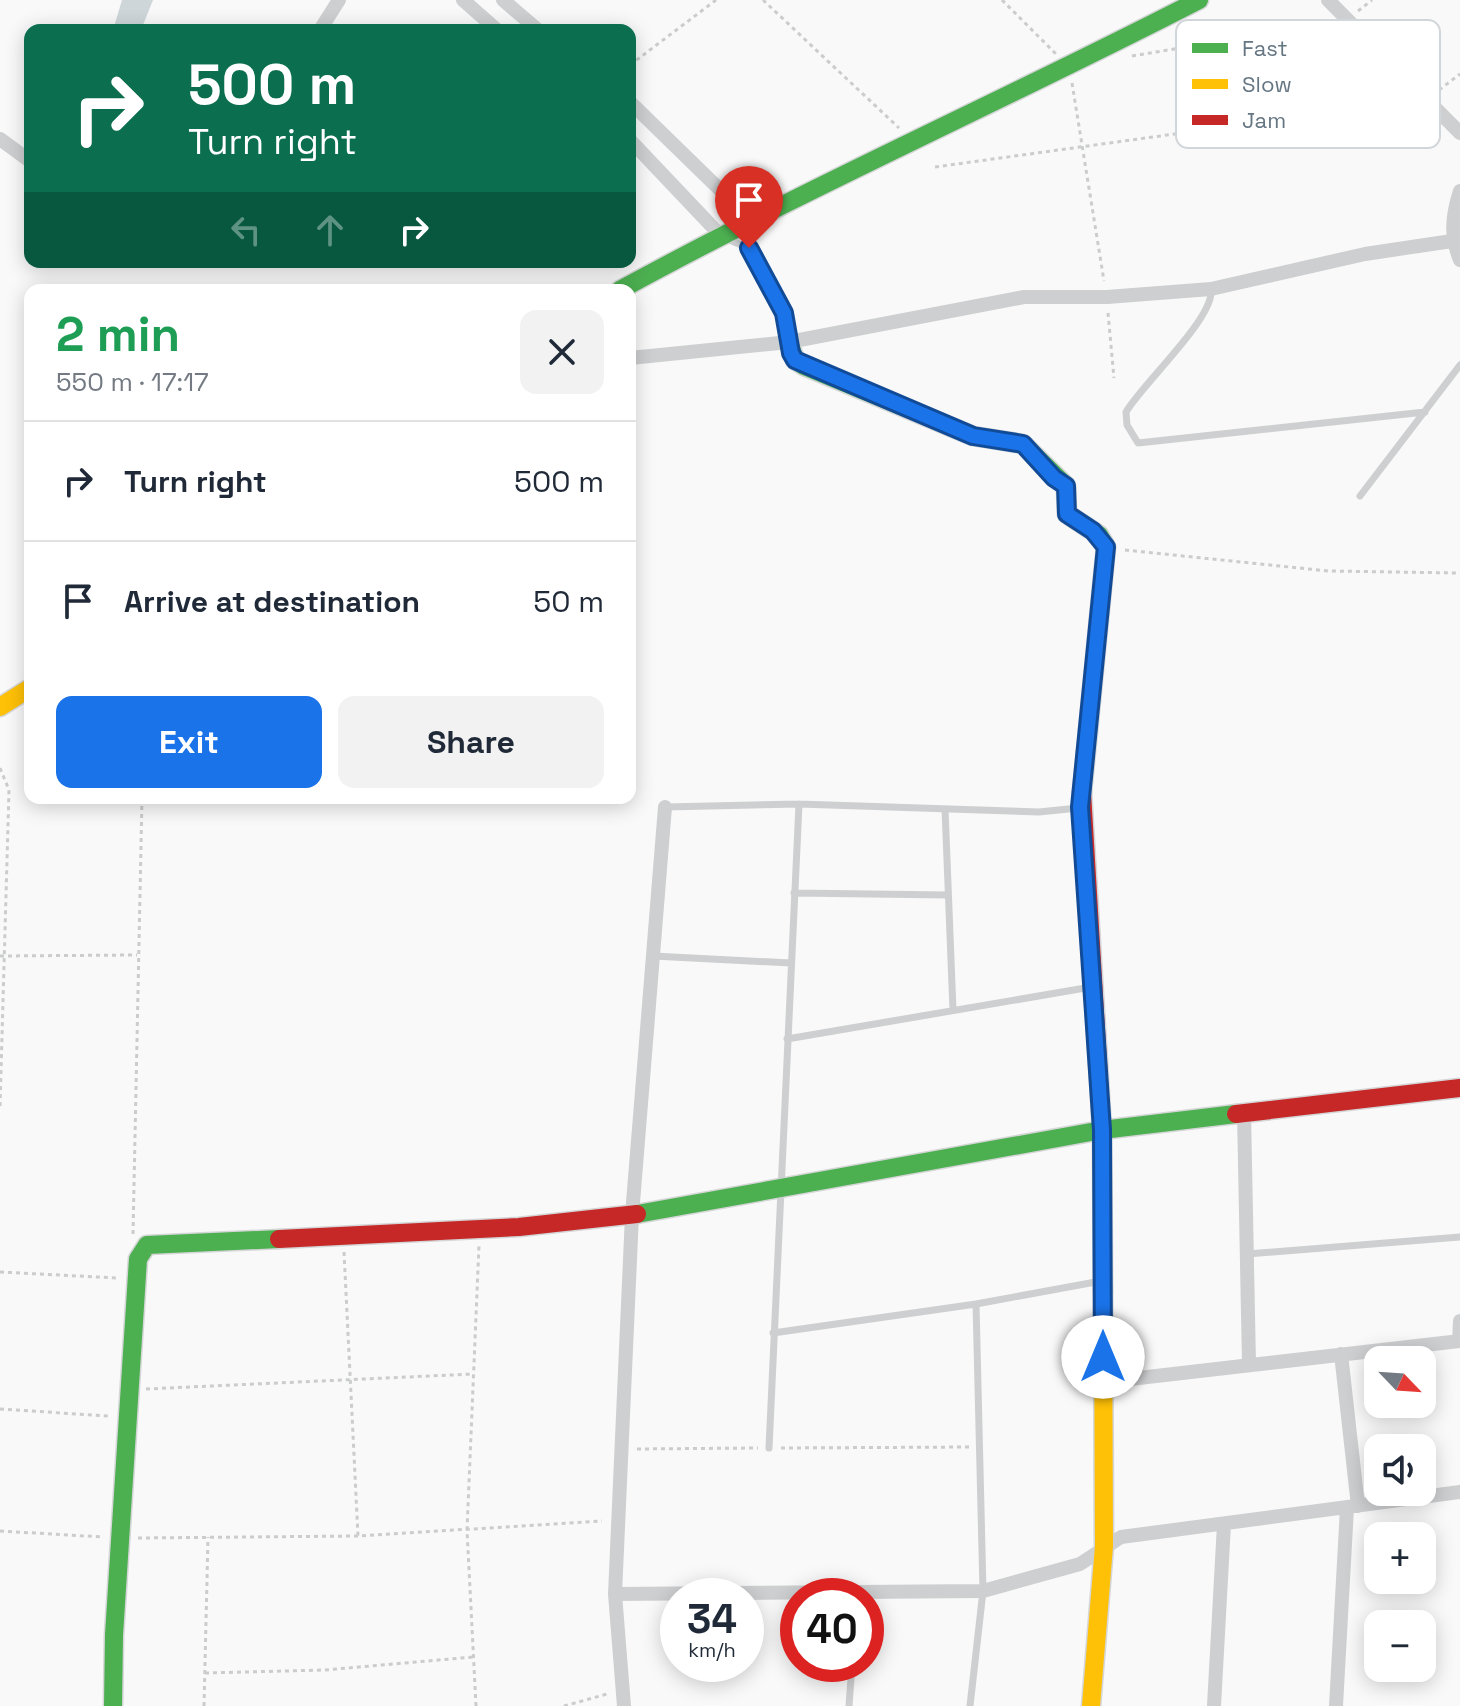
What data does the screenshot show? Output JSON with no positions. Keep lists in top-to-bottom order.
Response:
{
  "legend": ["Fast", "Slow", "Jam"],
  "north": "bottom right",
  "page": {
    "turn": ["500 m", "Turn right"],
    "heading": ["2 min", "550 m · 17:17"],
    "list": [
      {
        "name": "Turn right",
        "value": "500 m"
      },
      {
        "name": "Arrive at destination",
        "value": "50 m"
      }
    ],
    "buttons": ["Exit", "Share"],
    "map_buttons": ["+", "−"],
    "speed": "34 km/h",
    "limit": "40"
  }
}
